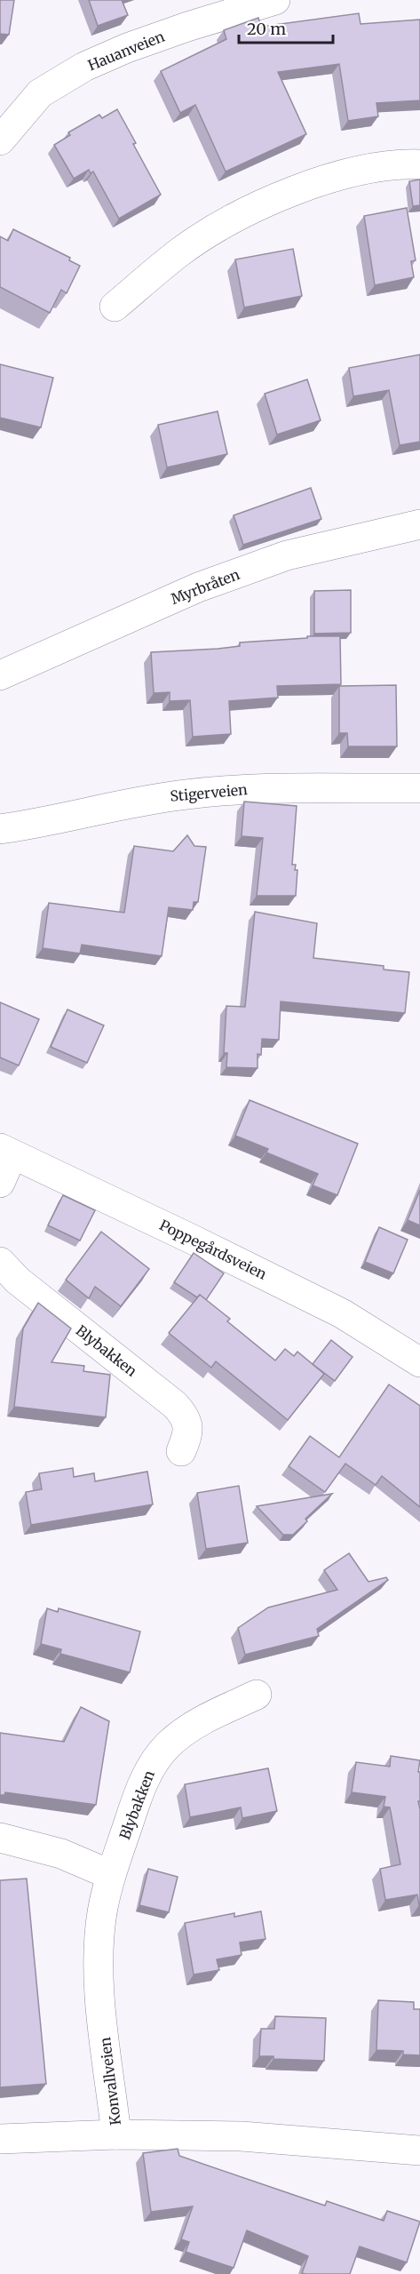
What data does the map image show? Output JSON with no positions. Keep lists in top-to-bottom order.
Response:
{
  "streets": {
    "street": [
      "Hauanveien",
      "Myrbråten",
      "Stigerveien",
      "Poppegårdsveien",
      "Blybakken",
      "Konvallveien"
    ]
  },
  "crossings": [
    ["Blybakken", "Konvallveien"]
  ],
  "scale_bar": "20 m"
}
